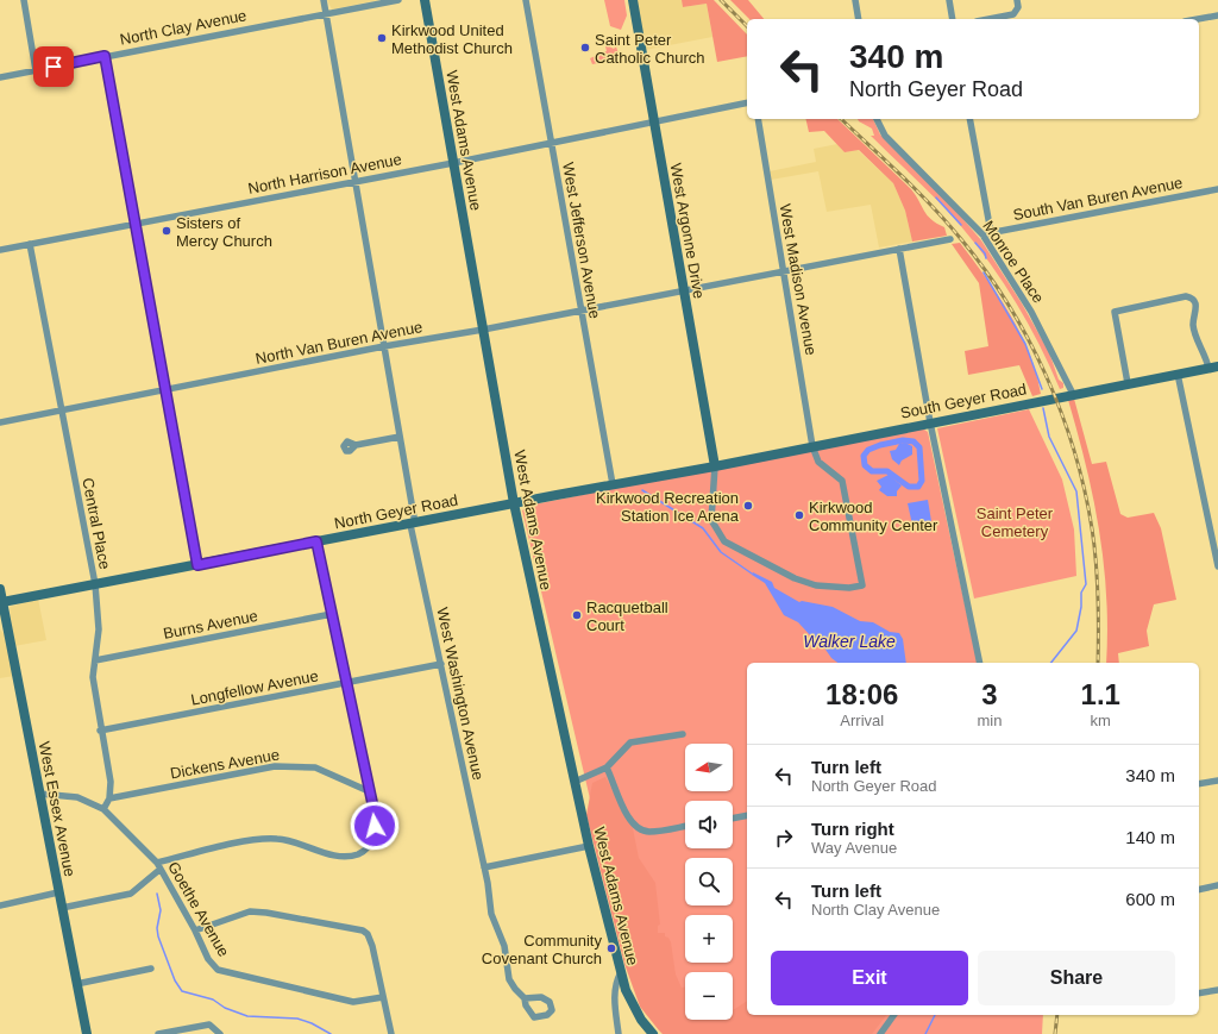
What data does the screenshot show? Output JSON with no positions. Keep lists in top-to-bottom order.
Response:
{
  "streets": {
    "street": [
      "North Clay Avenue",
      "West Adams Avenue",
      "North Harrison Avenue",
      "South Van Buren Avenue",
      "West Argonne Drive",
      "West Jefferson Avenue",
      "Monroe Place",
      "West Madison Avenue",
      "North Van Buren Avenue",
      "South Geyer Road",
      "North Geyer Road",
      "Central Place",
      "Burns Avenue",
      "Longfellow Avenue",
      "West Washington Avenue",
      "Dickens Avenue",
      "West Essex Avenue",
      "Goethe Avenue"
    ]
  },
  "crossings": [
    ["North Clay Avenue", "West Washington Avenue"],
    ["West Adams Avenue", "North Harrison Avenue"],
    ["West Adams Avenue", "North Van Buren Avenue"],
    ["West Adams Avenue", "North Geyer Road"],
    ["North Harrison Avenue", "West Argonne Drive"],
    ["North Harrison Avenue", "West Jefferson Avenue"],
    ["North Harrison Avenue", "Central Place"],
    ["North Harrison Avenue", "West Washington Avenue"],
    ["South Van Buren Avenue", "Monroe Place"],
    ["West Argonne Drive", "North Van Buren Avenue"],
    ["West Argonne Drive", "South Geyer Road"],
    ["West Argonne Drive", "North Geyer Road"],
    ["West Jefferson Avenue", "North Van Buren Avenue"],
    ["West Jefferson Avenue", "North Geyer Road"],
    ["Monroe Place", "South Geyer Road"],
    ["West Madison Avenue", "South Geyer Road"],
    ["North Van Buren Avenue", "Central Place"],
    ["North Van Buren Avenue", "West Washington Avenue"],
    ["South Geyer Road", "North Geyer Road"],
    ["North Geyer Road", "Central Place"],
    ["North Geyer Road", "West Washington Avenue"],
    ["North Geyer Road", "West Essex Avenue"],
    ["Central Place", "Burns Avenue"],
    ["Central Place", "Longfellow Avenue"],
    ["Central Place", "Dickens Avenue"],
    ["Central Place", "Goethe Avenue"],
    ["Longfellow Avenue", "West Washington Avenue"],
    ["West Essex Avenue", "Goethe Avenue"]
  ],
  "water": ["Walker Lake"],
  "parks": ["Saint Peter Cemetery"],
  "places": [
    "Kirkwood United Methodist Church",
    "Saint Peter Catholic Church",
    "Sisters of Mercy Church",
    "Kirkwood Recreation Station Ice Arena",
    "Kirkwood Community Center",
    "Racquetball Court",
    "Community Covenant Church"
  ],
  "north": "left",
  "page": {
    "turn": ["340 m", "North Geyer Road"],
    "eta": [
      "18:06",
      "Arrival",
      "3",
      "min",
      "1.1",
      "km"
    ],
    "map_buttons": ["+", "−"],
    "list": [
      {
        "name": "Turn left",
        "note": "North Geyer Road",
        "value": "340 m"
      },
      {
        "name": "Turn right",
        "note": "Way Avenue",
        "value": "140 m"
      },
      {
        "name": "Turn left",
        "note": "North Clay Avenue",
        "value": "600 m"
      }
    ],
    "buttons": ["Exit", "Share"]
  }
}
